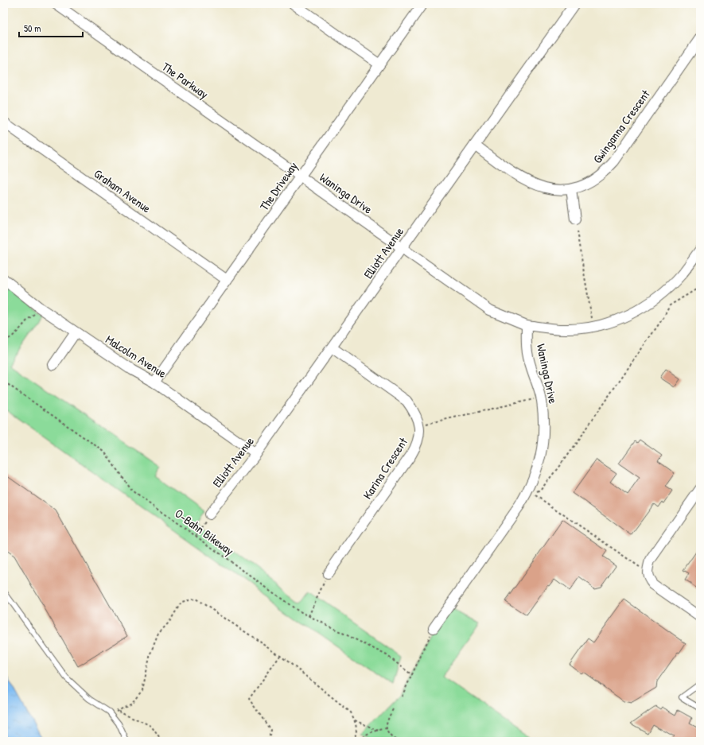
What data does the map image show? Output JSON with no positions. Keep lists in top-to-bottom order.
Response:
{
  "streets": {
    "street": [
      "The Parkway",
      "Gwinganna Crescent",
      "The Driveway",
      "Graham Avenue",
      "Waninga Drive",
      "Elliott Avenue",
      "Malcolm Avenue",
      "Karina Crescent"
    ],
    "path": ["O-Bahn Bikeway"]
  },
  "crossings": [
    ["The Parkway", "The Driveway"],
    ["The Parkway", "Waninga Drive"],
    ["Gwinganna Crescent", "Elliott Avenue"],
    ["The Driveway", "Graham Avenue"],
    ["The Driveway", "Waninga Drive"],
    ["The Driveway", "Malcolm Avenue"],
    ["Waninga Drive", "Elliott Avenue"],
    ["Elliott Avenue", "Malcolm Avenue"],
    ["Elliott Avenue", "Karina Crescent"]
  ],
  "scale_bar": "50 m"
}
